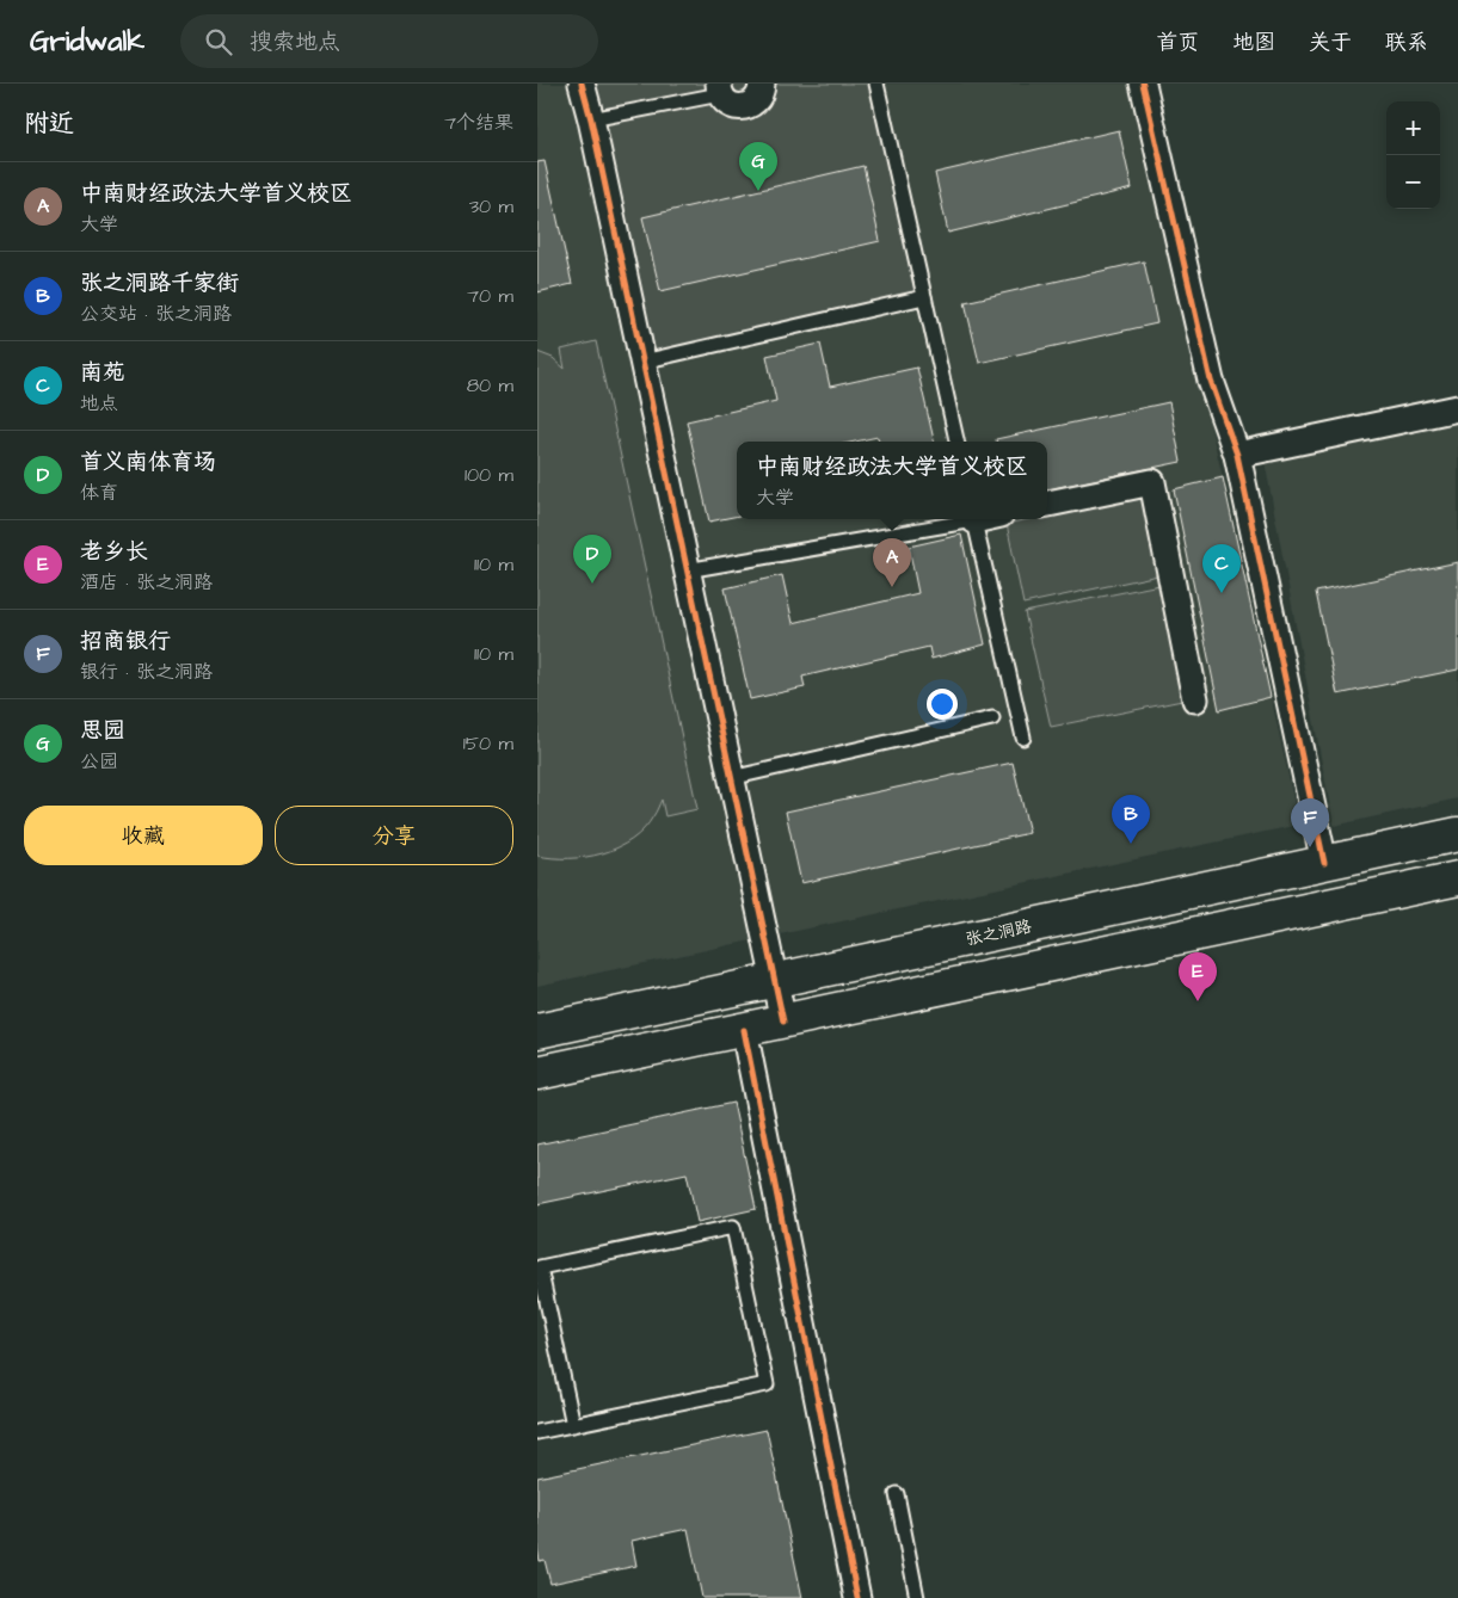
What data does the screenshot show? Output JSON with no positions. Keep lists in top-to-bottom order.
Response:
{
  "streets": {
    "main road": ["张之洞路"]
  },
  "page": {
    "header": "Gridwalk",
    "search": "搜索地点",
    "nav": [
      "首页",
      "地图",
      "关于",
      "联系"
    ],
    "heading": ["附近", "7个结果"],
    "map_buttons": ["+", "−"],
    "pins": [
      "G",
      "D",
      "A",
      "C",
      "B",
      "F",
      "E"
    ],
    "list": [
      {
        "mark": "A",
        "name": "中南财经政法大学首义校区",
        "note": "大学",
        "value": "30 m"
      },
      {
        "mark": "B",
        "name": "张之洞路千家街",
        "note": "公交站 · 张之洞路",
        "value": "70 m"
      },
      {
        "mark": "C",
        "name": "南苑",
        "note": "地点",
        "value": "80 m"
      },
      {
        "mark": "D",
        "name": "首义南体育场",
        "note": "体育",
        "value": "100 m"
      },
      {
        "mark": "E",
        "name": "老乡长",
        "note": "酒店 · 张之洞路",
        "value": "110 m"
      },
      {
        "mark": "F",
        "name": "招商银行",
        "note": "银行 · 张之洞路",
        "value": "110 m"
      },
      {
        "mark": "G",
        "name": "思园",
        "note": "公园",
        "value": "150 m"
      }
    ],
    "popup": ["中南财经政法大学首义校区", "大学"],
    "buttons": ["收藏", "分享"]
  }
}
